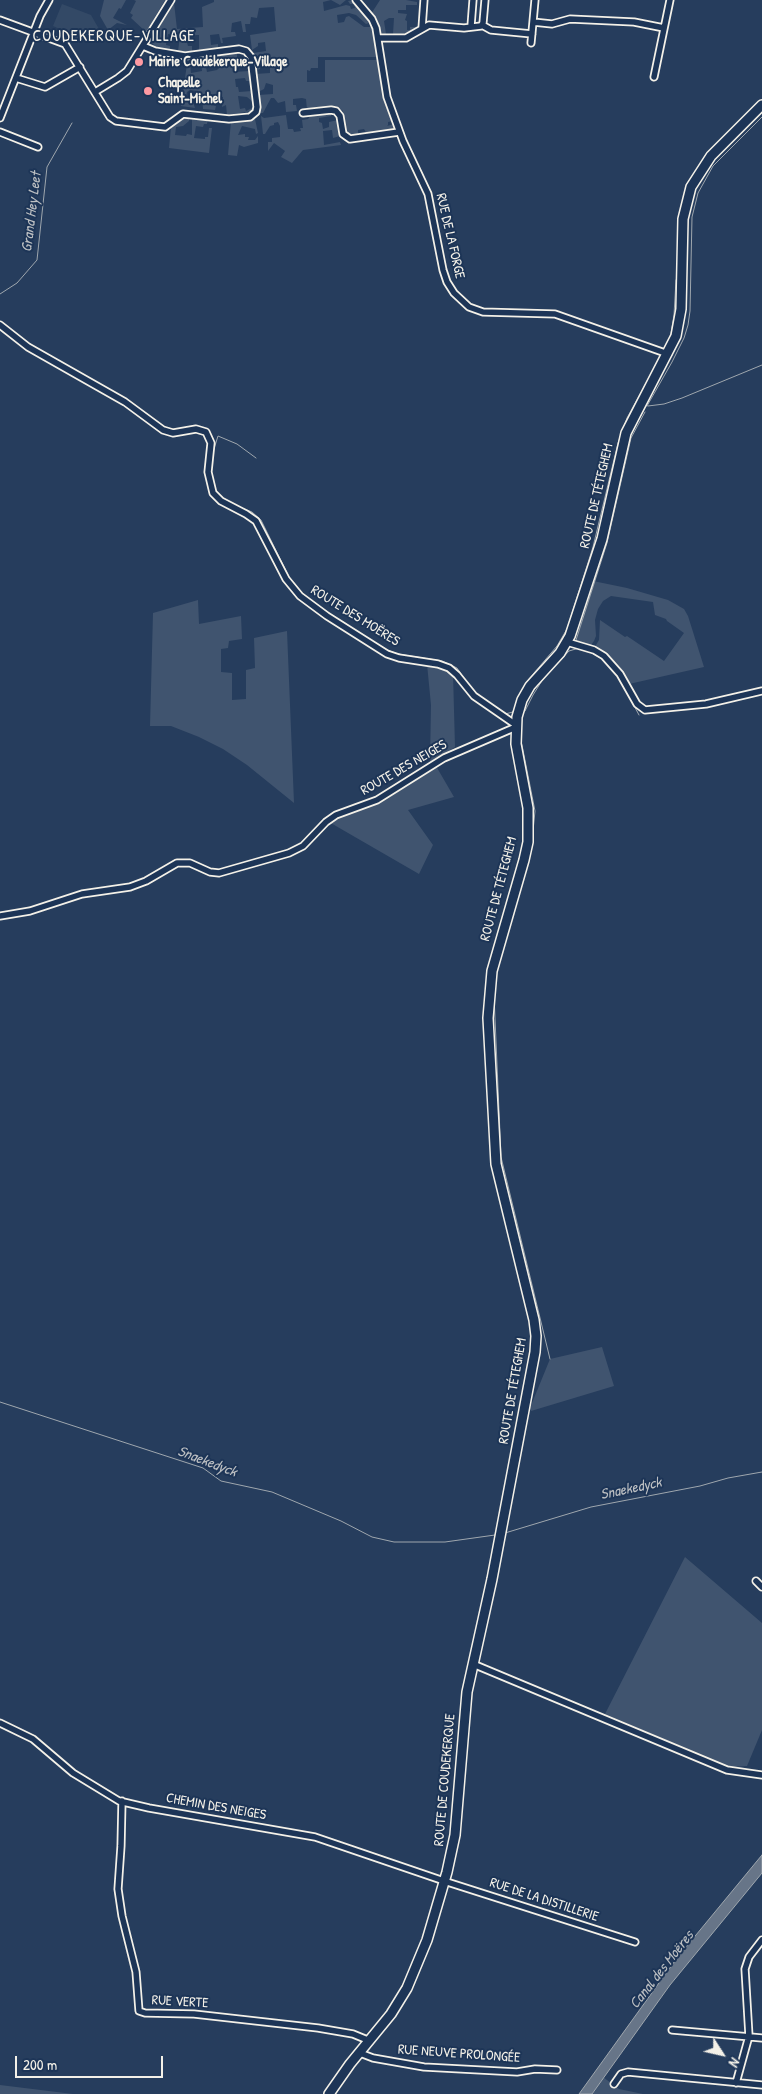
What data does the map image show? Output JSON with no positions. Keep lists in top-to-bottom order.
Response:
{
  "streets": {
    "main road": ["ROUTE DE TÉTEGHEM", "ROUTE DE COUDEKERQUE"],
    "street": [
      "RUE DE LA FORGE",
      "ROUTE DES MOËRES",
      "ROUTE DES NEIGES",
      "CHEMIN DES NEIGES",
      "RUE DE LA DISTILLERIE",
      "RUE VERTE",
      "RUE NEUVE PROLONGÉE"
    ]
  },
  "crossings": [
    ["RUE DE LA FORGE", "ROUTE DE TÉTEGHEM"],
    ["ROUTE DE TÉTEGHEM", "ROUTE DES MOËRES"],
    ["ROUTE DE TÉTEGHEM", "ROUTE DES NEIGES"],
    ["ROUTE DE TÉTEGHEM", "ROUTE DE COUDEKERQUE"],
    ["ROUTE DES MOËRES", "ROUTE DES NEIGES"],
    ["ROUTE DE COUDEKERQUE", "CHEMIN DES NEIGES"],
    ["ROUTE DE COUDEKERQUE", "RUE DE LA DISTILLERIE"],
    ["ROUTE DE COUDEKERQUE", "RUE VERTE"],
    ["ROUTE DE COUDEKERQUE", "RUE NEUVE PROLONGÉE"],
    ["CHEMIN DES NEIGES", "RUE DE LA DISTILLERIE"],
    ["CHEMIN DES NEIGES", "RUE VERTE"]
  ],
  "districts": ["COUDEKERQUE-VILLAGE"],
  "water": ["Grand Hey Leet", "Snaekedyck", "Canal des Moëres"],
  "places": ["Mairie Coudekerque-Village", "Chapelle Saint-Michel"],
  "scale_bar": "200 m",
  "north": "bottom right"
}
